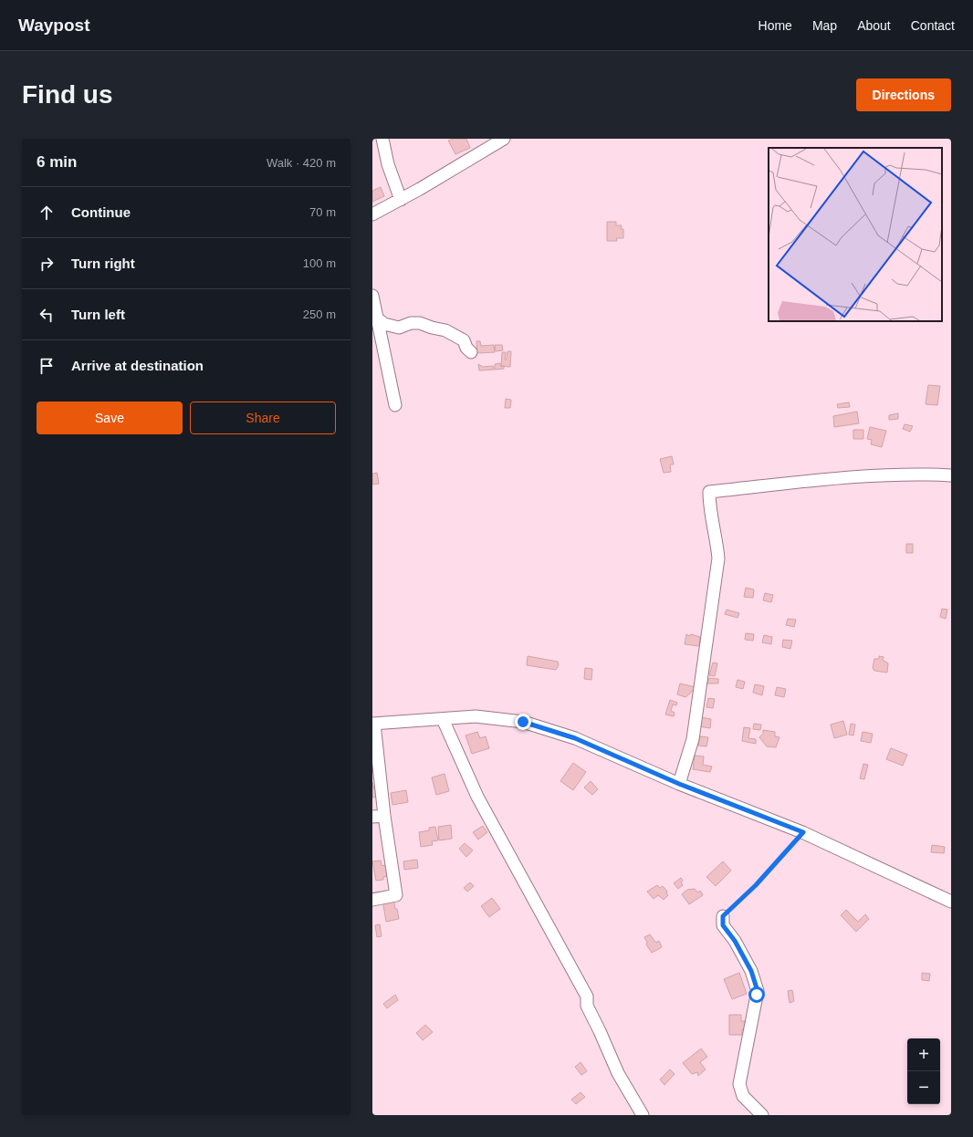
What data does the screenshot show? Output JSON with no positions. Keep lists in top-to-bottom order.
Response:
{
  "page": {
    "header": "Waypost",
    "nav": [
      "Home",
      "Map",
      "About",
      "Contact"
    ],
    "buttons": [
      "Directions",
      ["Save", "Share"]
    ],
    "title": "Find us",
    "heading": ["6 min", "Walk · 420 m"],
    "list": [
      ["Continue", "70 m"],
      ["Turn right", "100 m"],
      ["Turn left", "250 m"],
      "Arrive at destination"
    ],
    "map_buttons": ["+", "−"]
  }
}
